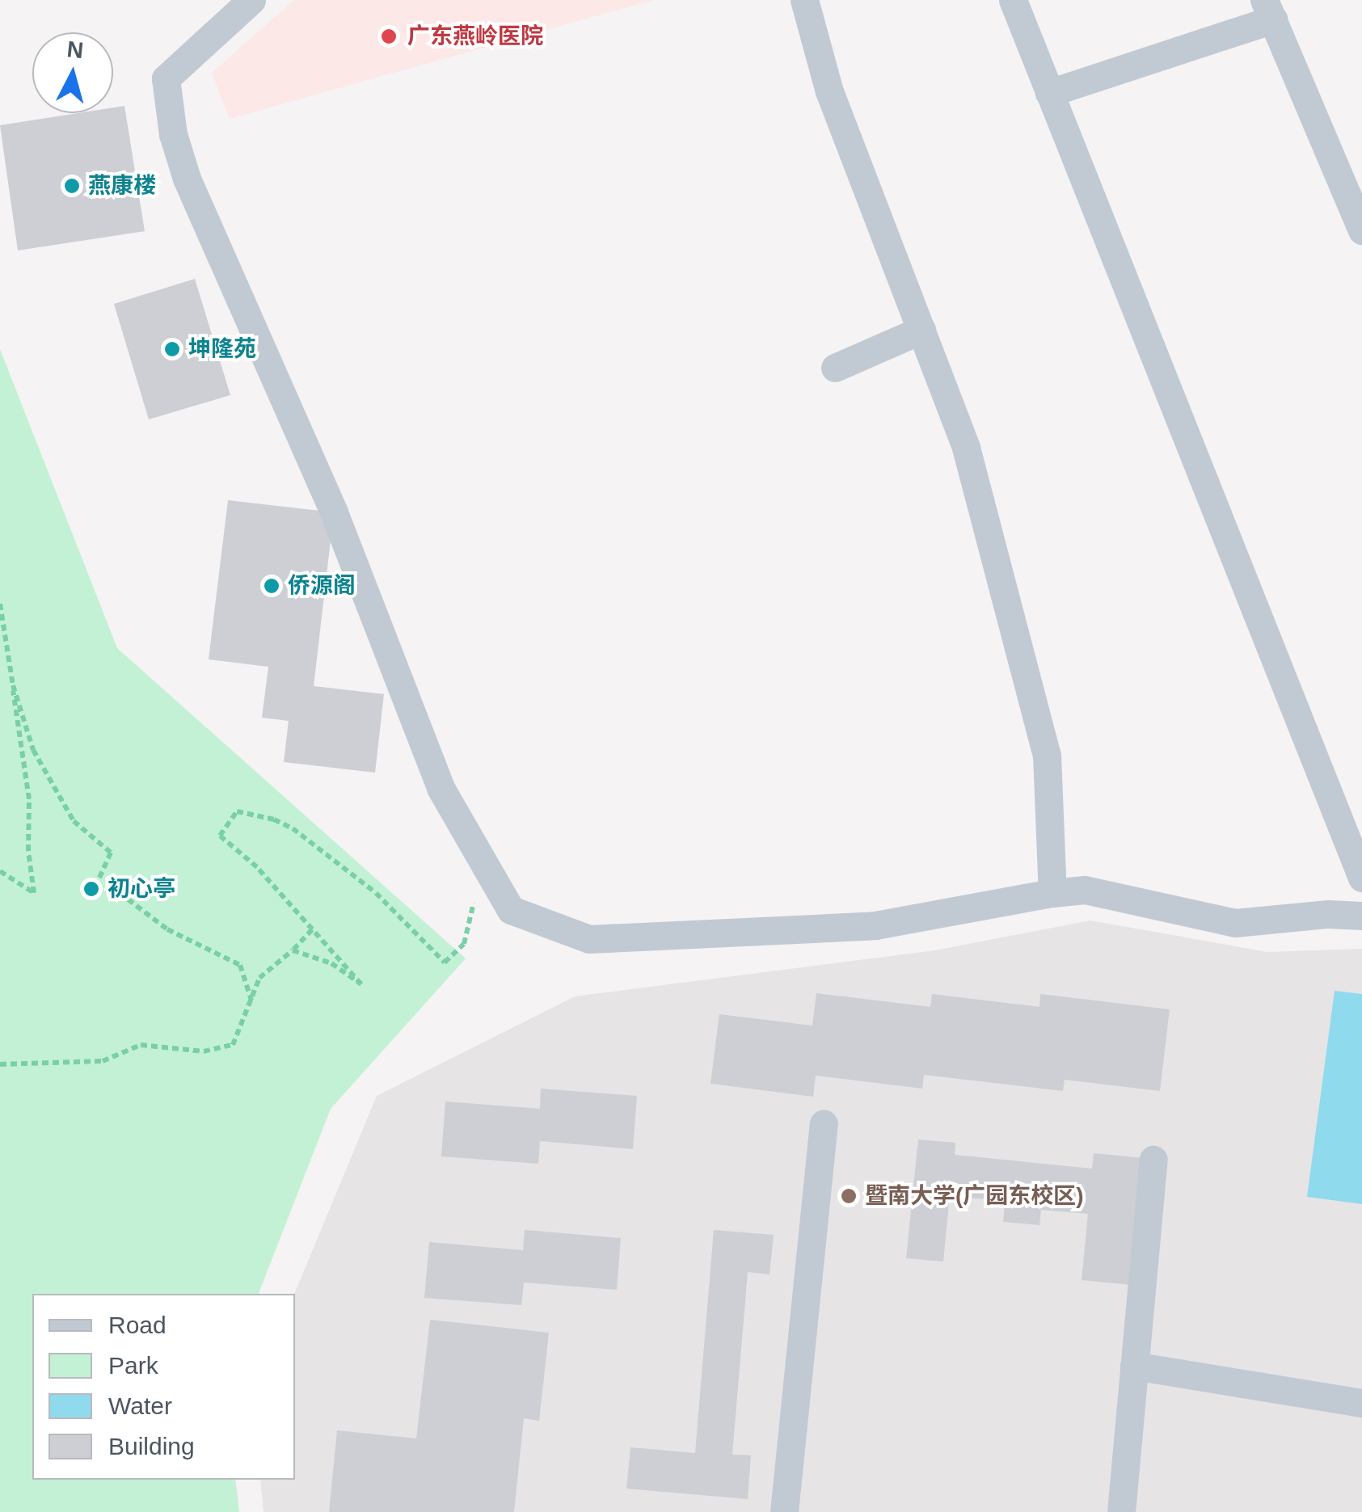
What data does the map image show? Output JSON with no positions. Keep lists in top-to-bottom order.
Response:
{
  "places": [
    "广东燕岭医院",
    "燕康楼",
    "坤隆苑",
    "侨源阁",
    "初心亭",
    "暨南大学(广园东校区)"
  ],
  "legend": [
    "Road",
    "Park",
    "Water",
    "Building"
  ],
  "north": "top"
}
